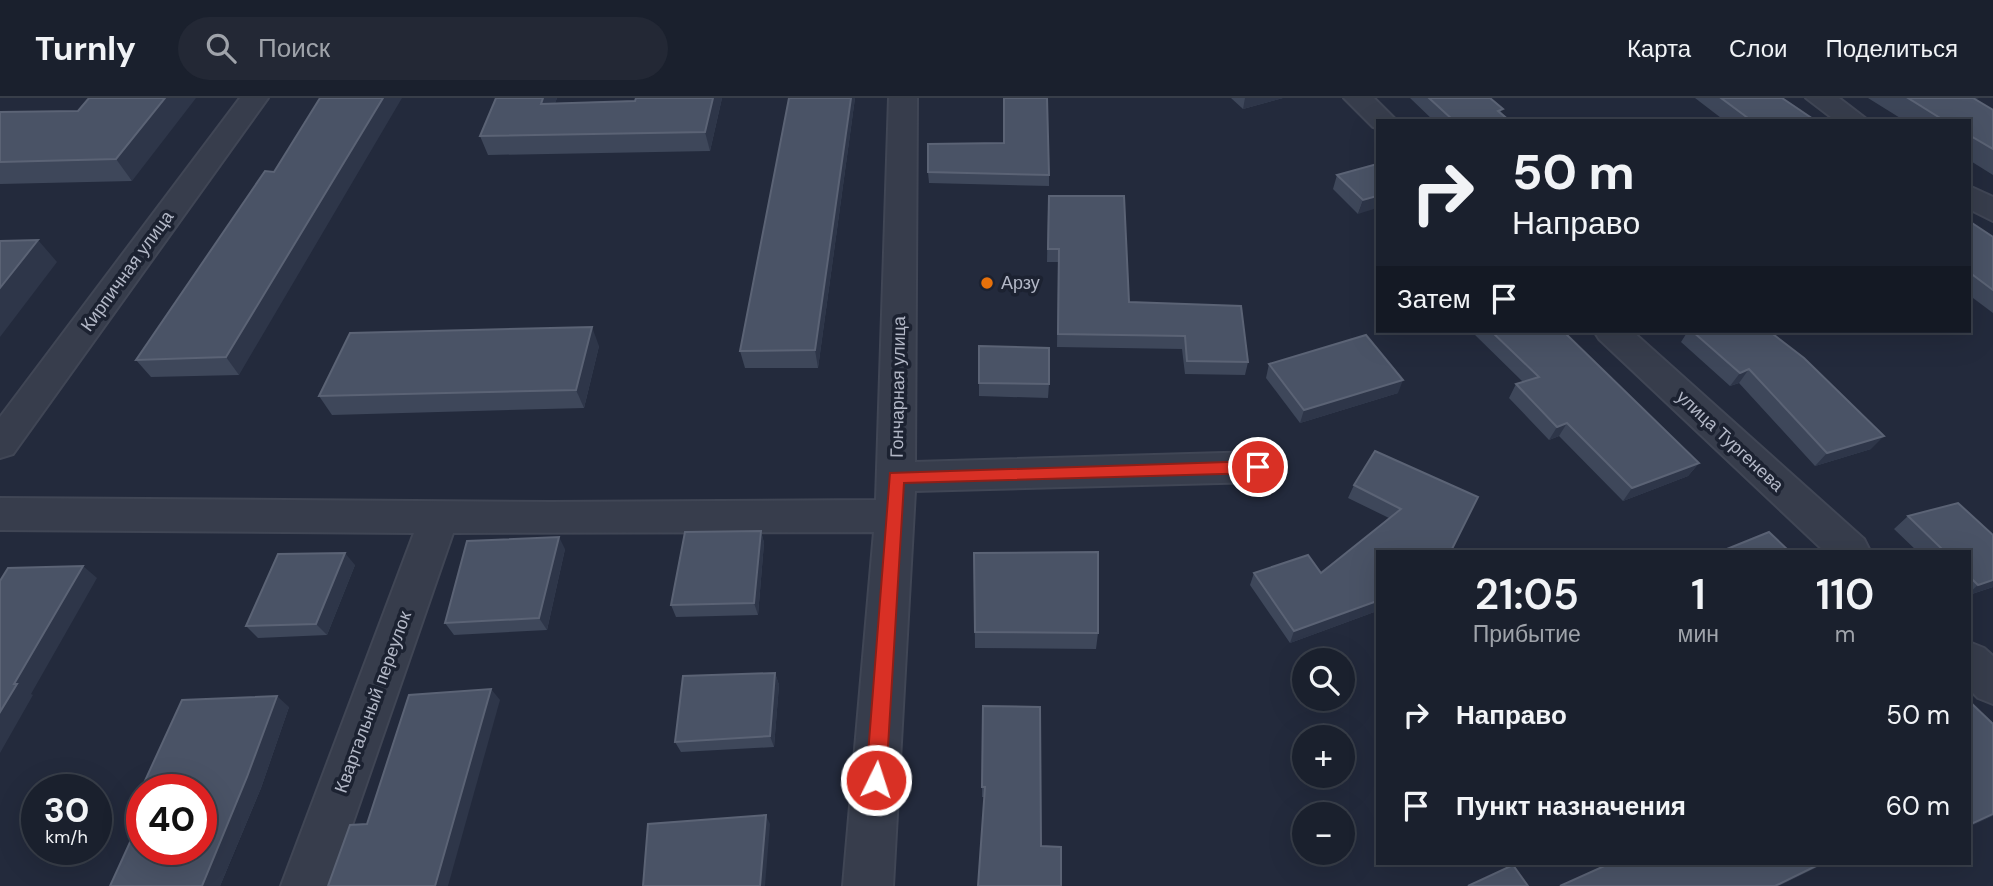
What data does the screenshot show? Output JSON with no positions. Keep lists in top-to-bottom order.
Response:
{
  "streets": {
    "street": [
      "Кирпичная улица",
      "Гончарная улица",
      "улица Тургенева",
      "Квартальный переулок"
    ]
  },
  "places": ["Арзу"],
  "page": {
    "header": "Turnly",
    "search": "Поиск",
    "nav": ["Карта", "Слои", "Поделиться"],
    "turn": ["50 m", "Направо"],
    "then": "Затем",
    "eta": [
      "21:05",
      "Прибытие",
      "1",
      "мин",
      "110",
      "m"
    ],
    "map_buttons": ["+", "−"],
    "list": [
      {
        "name": "Направо",
        "value": "50 m"
      },
      {
        "name": "Пункт назначения",
        "value": "60 m"
      }
    ],
    "speed": "30 km/h",
    "limit": "40"
  }
}
